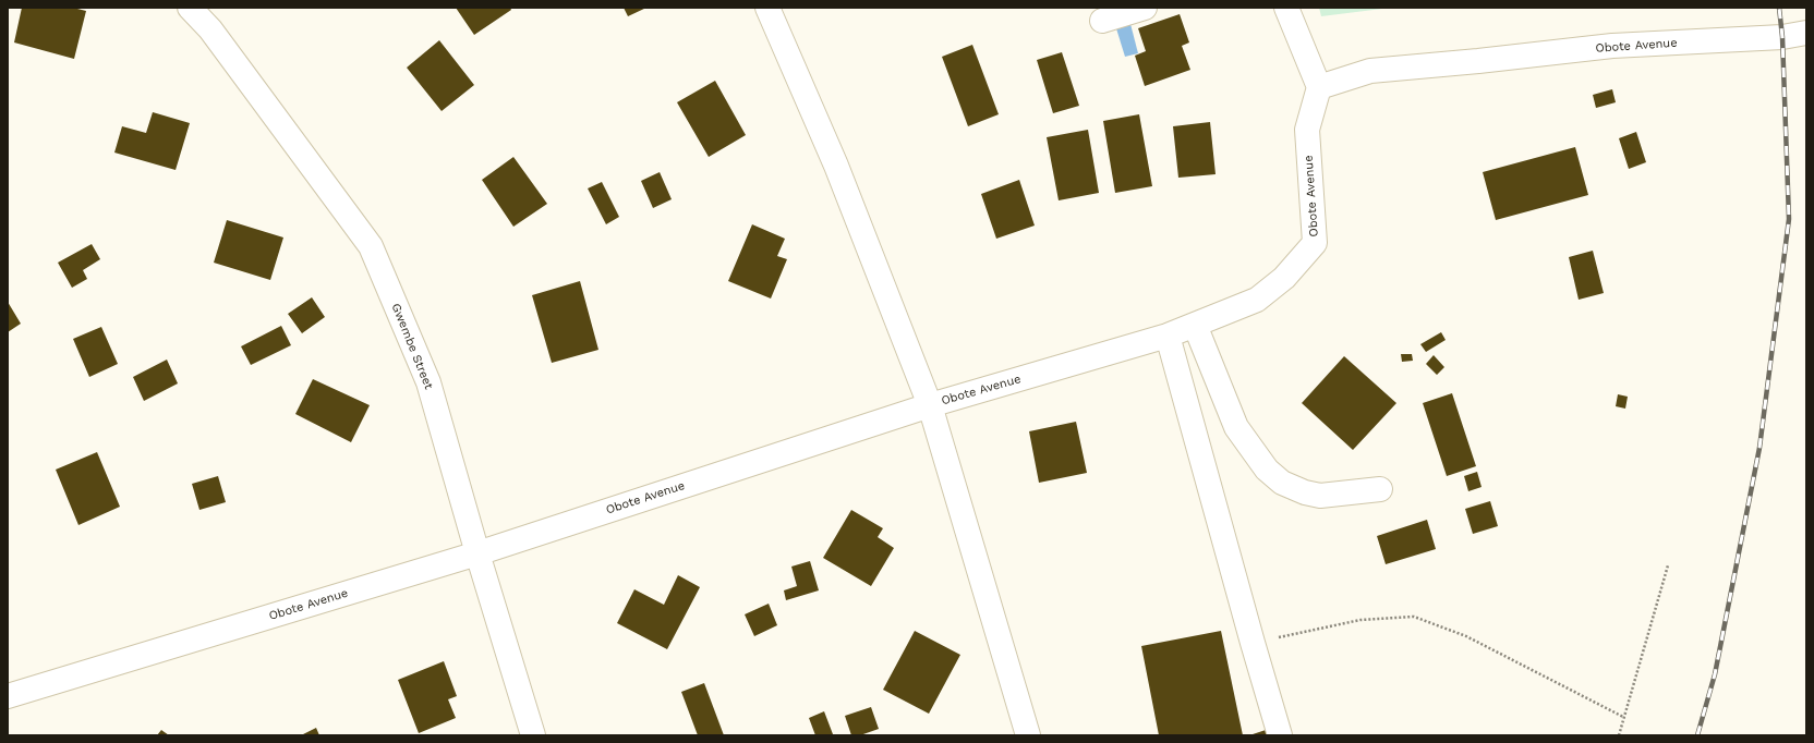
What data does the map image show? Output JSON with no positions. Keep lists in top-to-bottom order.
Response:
{
  "streets": {
    "street": ["Obote Avenue", "Gwembe Street"]
  },
  "crossings": [
    ["Obote Avenue", "Gwembe Street"]
  ]
}
